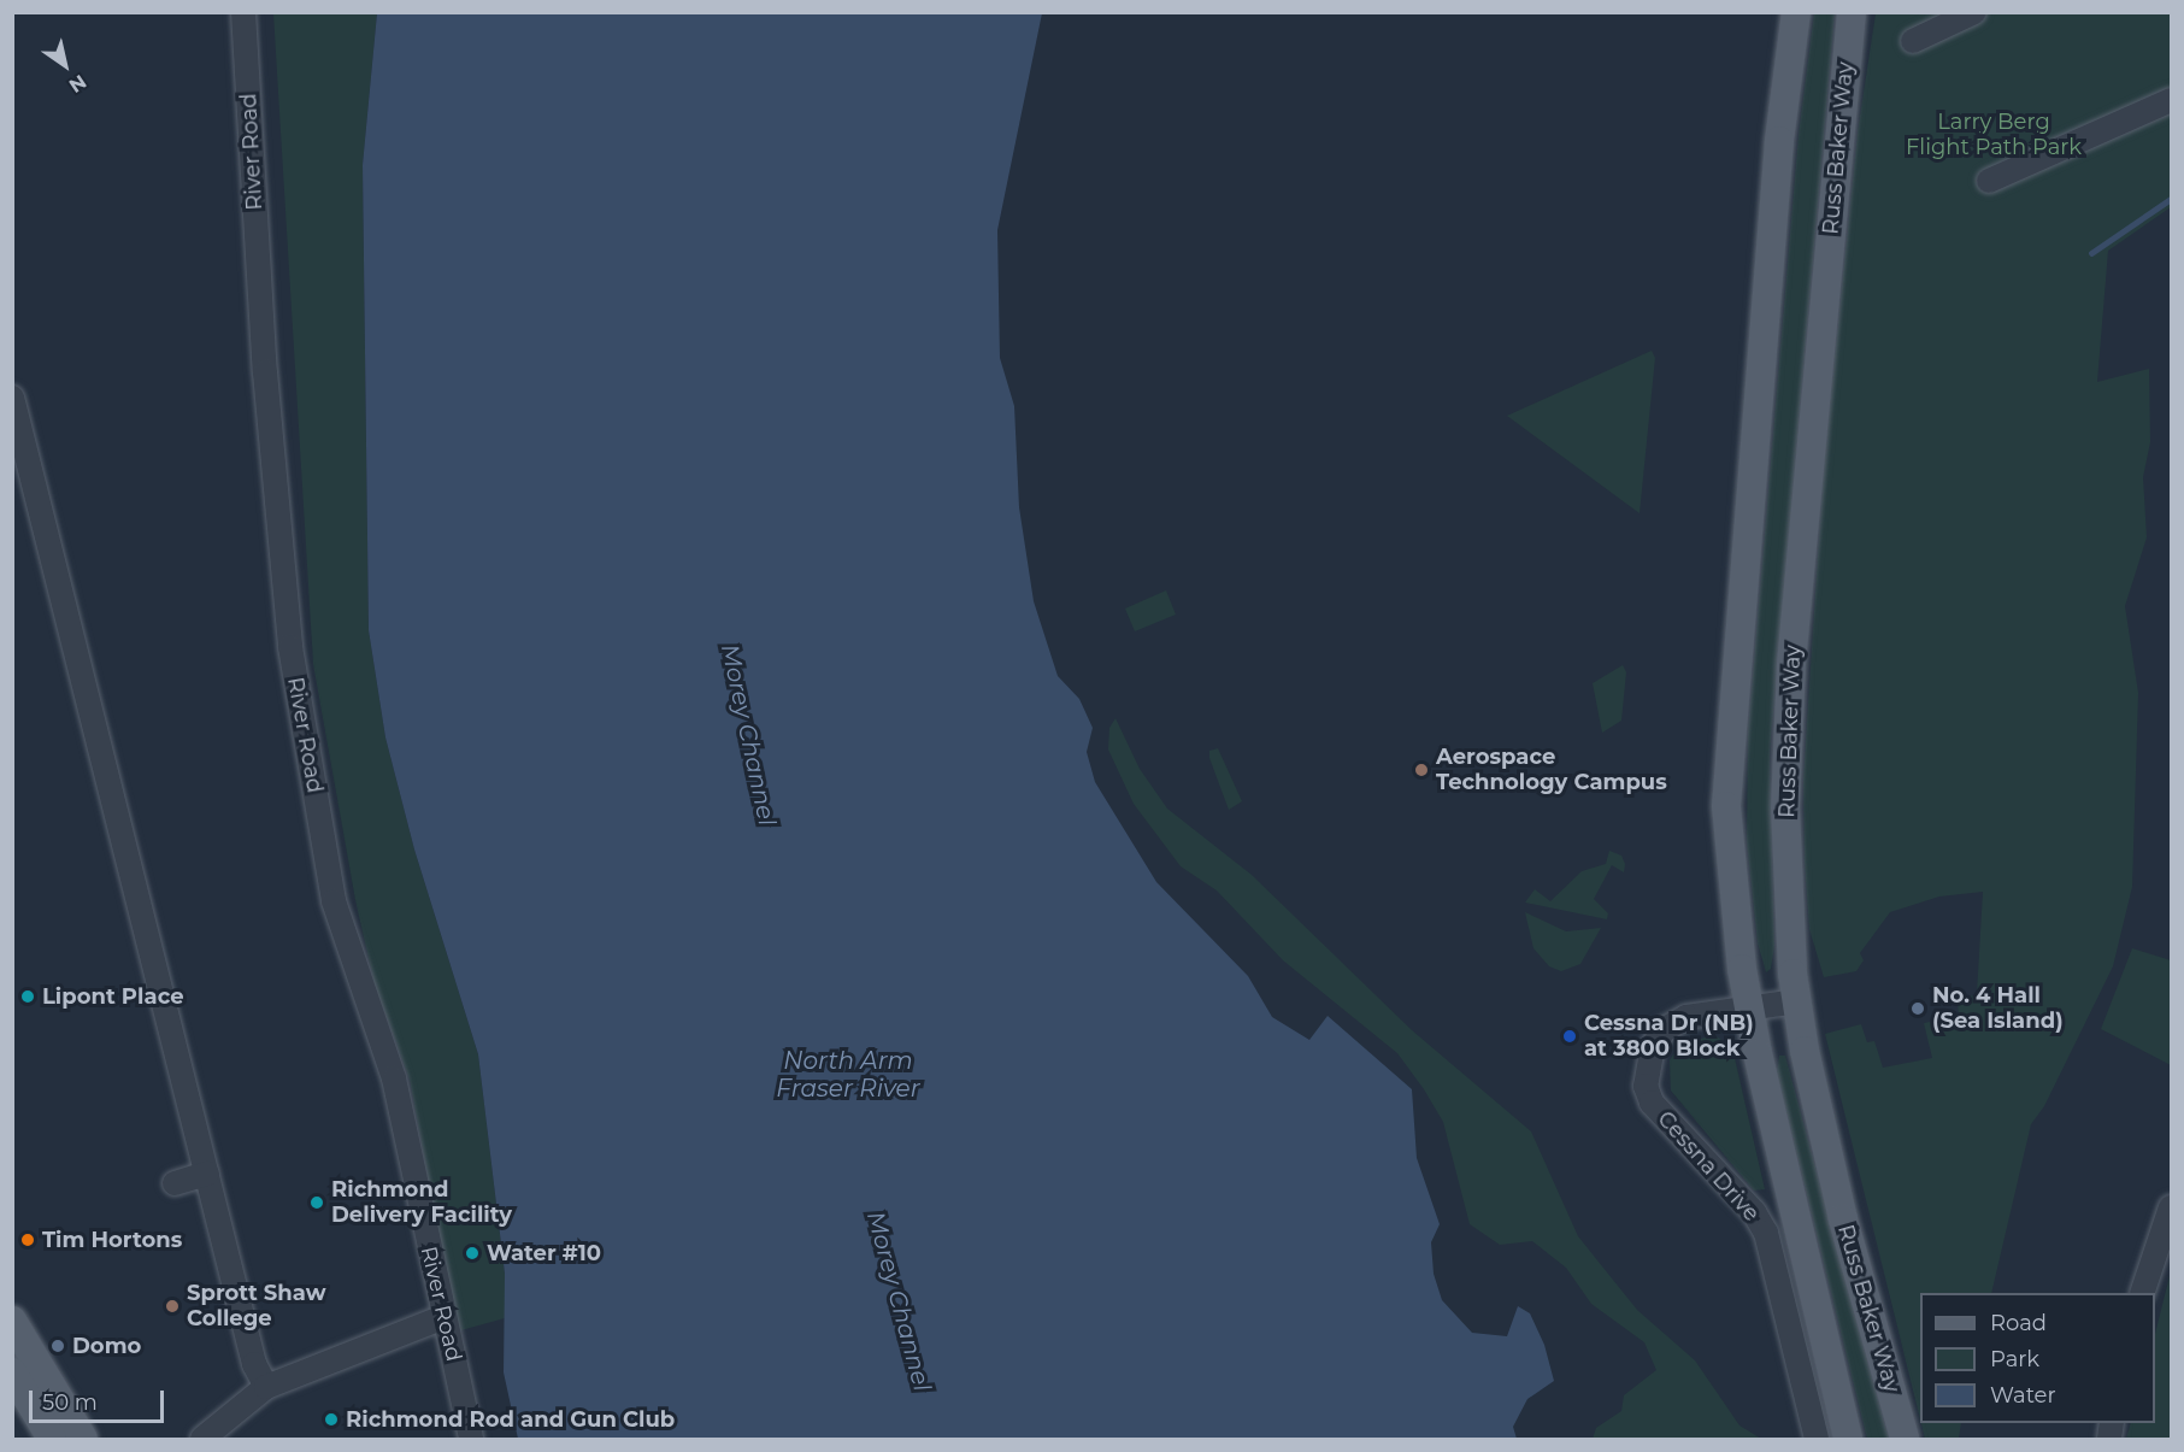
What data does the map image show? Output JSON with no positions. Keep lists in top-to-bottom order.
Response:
{
  "streets": {
    "main road": ["Russ Baker Way"],
    "street": ["River Road", "Cessna Drive"]
  },
  "crossings": [
    ["Russ Baker Way", "Cessna Drive"]
  ],
  "water": ["Morey Channel", "North Arm Fraser River"],
  "parks": ["Larry Berg Flight Path Park"],
  "places": [
    "Aerospace Technology Campus",
    "Lipont Place",
    "No. 4 Hall (Sea Island)",
    "Cessna Dr (NB) at 3800 Block",
    "Richmond Delivery Facility",
    "Tim Hortons",
    "Water #10",
    "Sprott Shaw College",
    "Domo",
    "Richmond Rod and Gun Club"
  ],
  "legend": ["Road", "Park", "Water"],
  "scale_bar": "50 m",
  "north": "bottom right"
}
